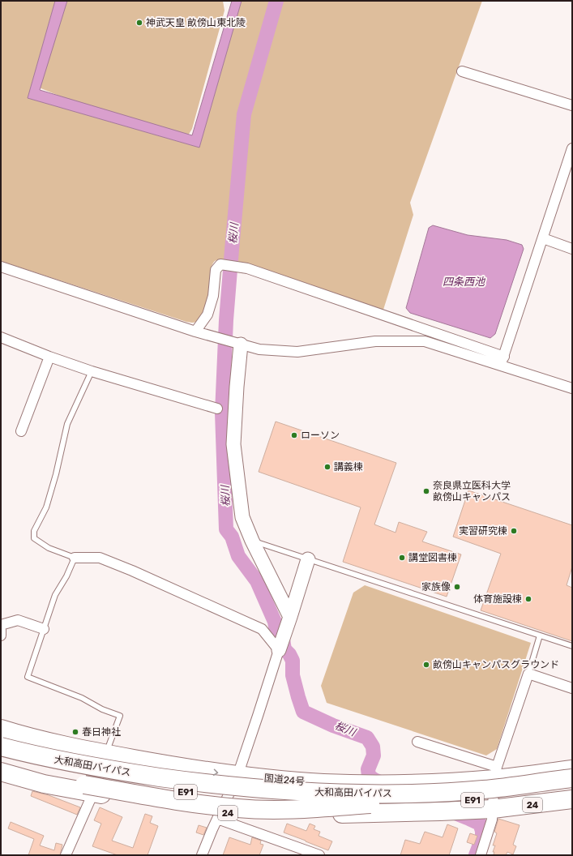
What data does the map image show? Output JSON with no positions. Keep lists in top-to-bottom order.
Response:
{
  "streets": {
    "highway": [
      "大和高田バイパス",
      "国道24号",
      "E91",
      "24"
    ]
  },
  "water": ["桜川", "四条西池"],
  "places": [
    "神武天皇 畝傍山東北陵",
    "ローソン",
    "講義棟",
    "奈良県立医科大学 畝傍山キャンパス",
    "実習研究棟",
    "講堂図書棟",
    "家族像",
    "体育施設棟",
    "畝傍山キャンパスグラウンド",
    "春日神社"
  ]
}
